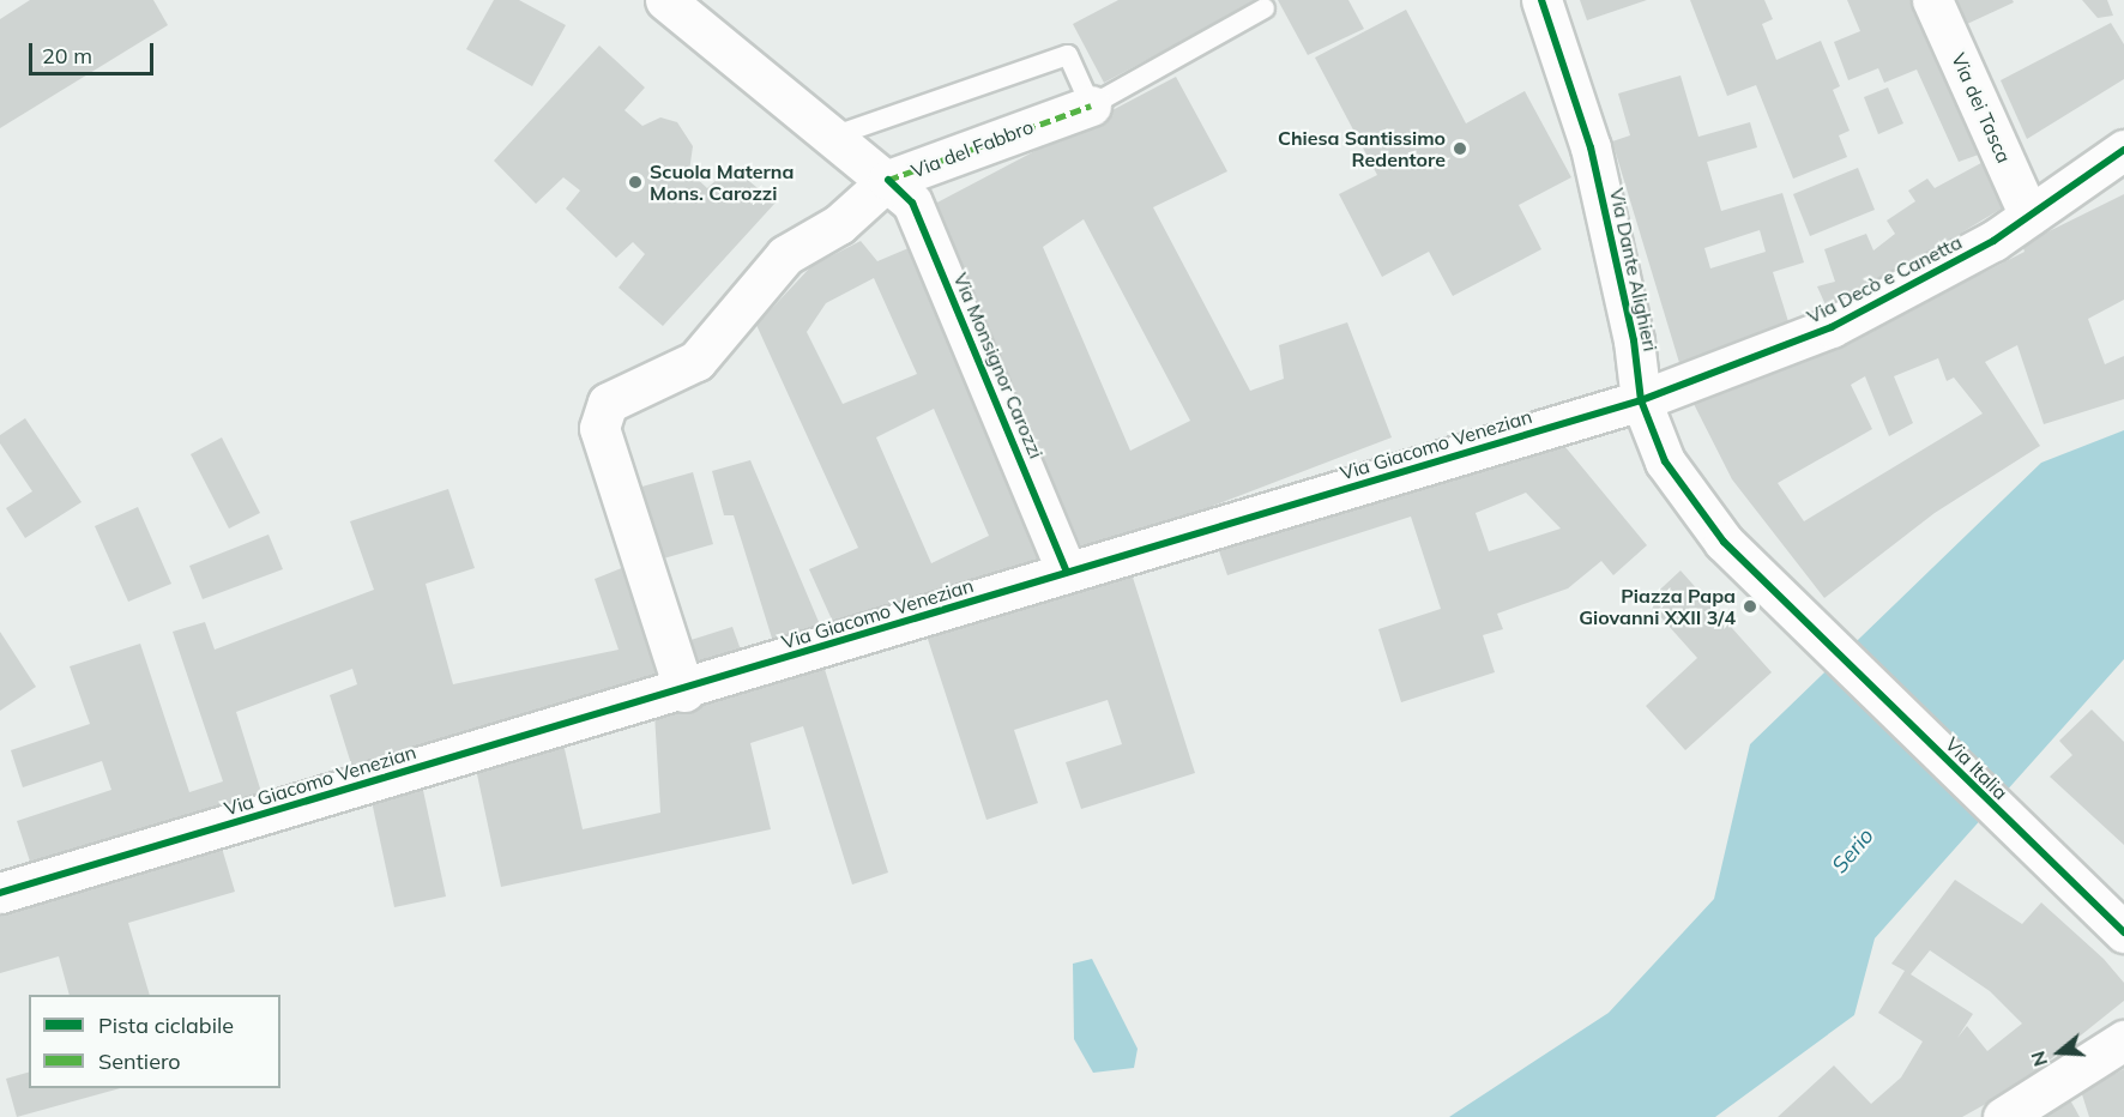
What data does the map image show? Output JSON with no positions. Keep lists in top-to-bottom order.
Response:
{
  "streets": {
    "street": [
      "Via dei Tasca",
      "Via del Fabbro",
      "Via Dante Alighieri",
      "Via Decò e Canetta",
      "Via Monsignor Carozzi",
      "Via Giacomo Venezian",
      "Via Italia"
    ]
  },
  "crossings": [
    ["Via dei Tasca", "Via Decò e Canetta"],
    ["Via del Fabbro", "Via Monsignor Carozzi"],
    ["Via del Fabbro", "Via Giacomo Venezian"],
    ["Via Dante Alighieri", "Via Decò e Canetta"],
    ["Via Dante Alighieri", "Via Giacomo Venezian"],
    ["Via Dante Alighieri", "Via Italia"],
    ["Via Decò e Canetta", "Via Giacomo Venezian"],
    ["Via Monsignor Carozzi", "Via Giacomo Venezian"]
  ],
  "water": ["Serio"],
  "places": ["Chiesa Santissimo Redentore", "Scuola Materna Mons. Carozzi", "Piazza Papa Giovanni XXII 3/4"],
  "legend": ["Pista ciclabile", "Sentiero"],
  "scale_bar": "20 m",
  "north": "left"
}
